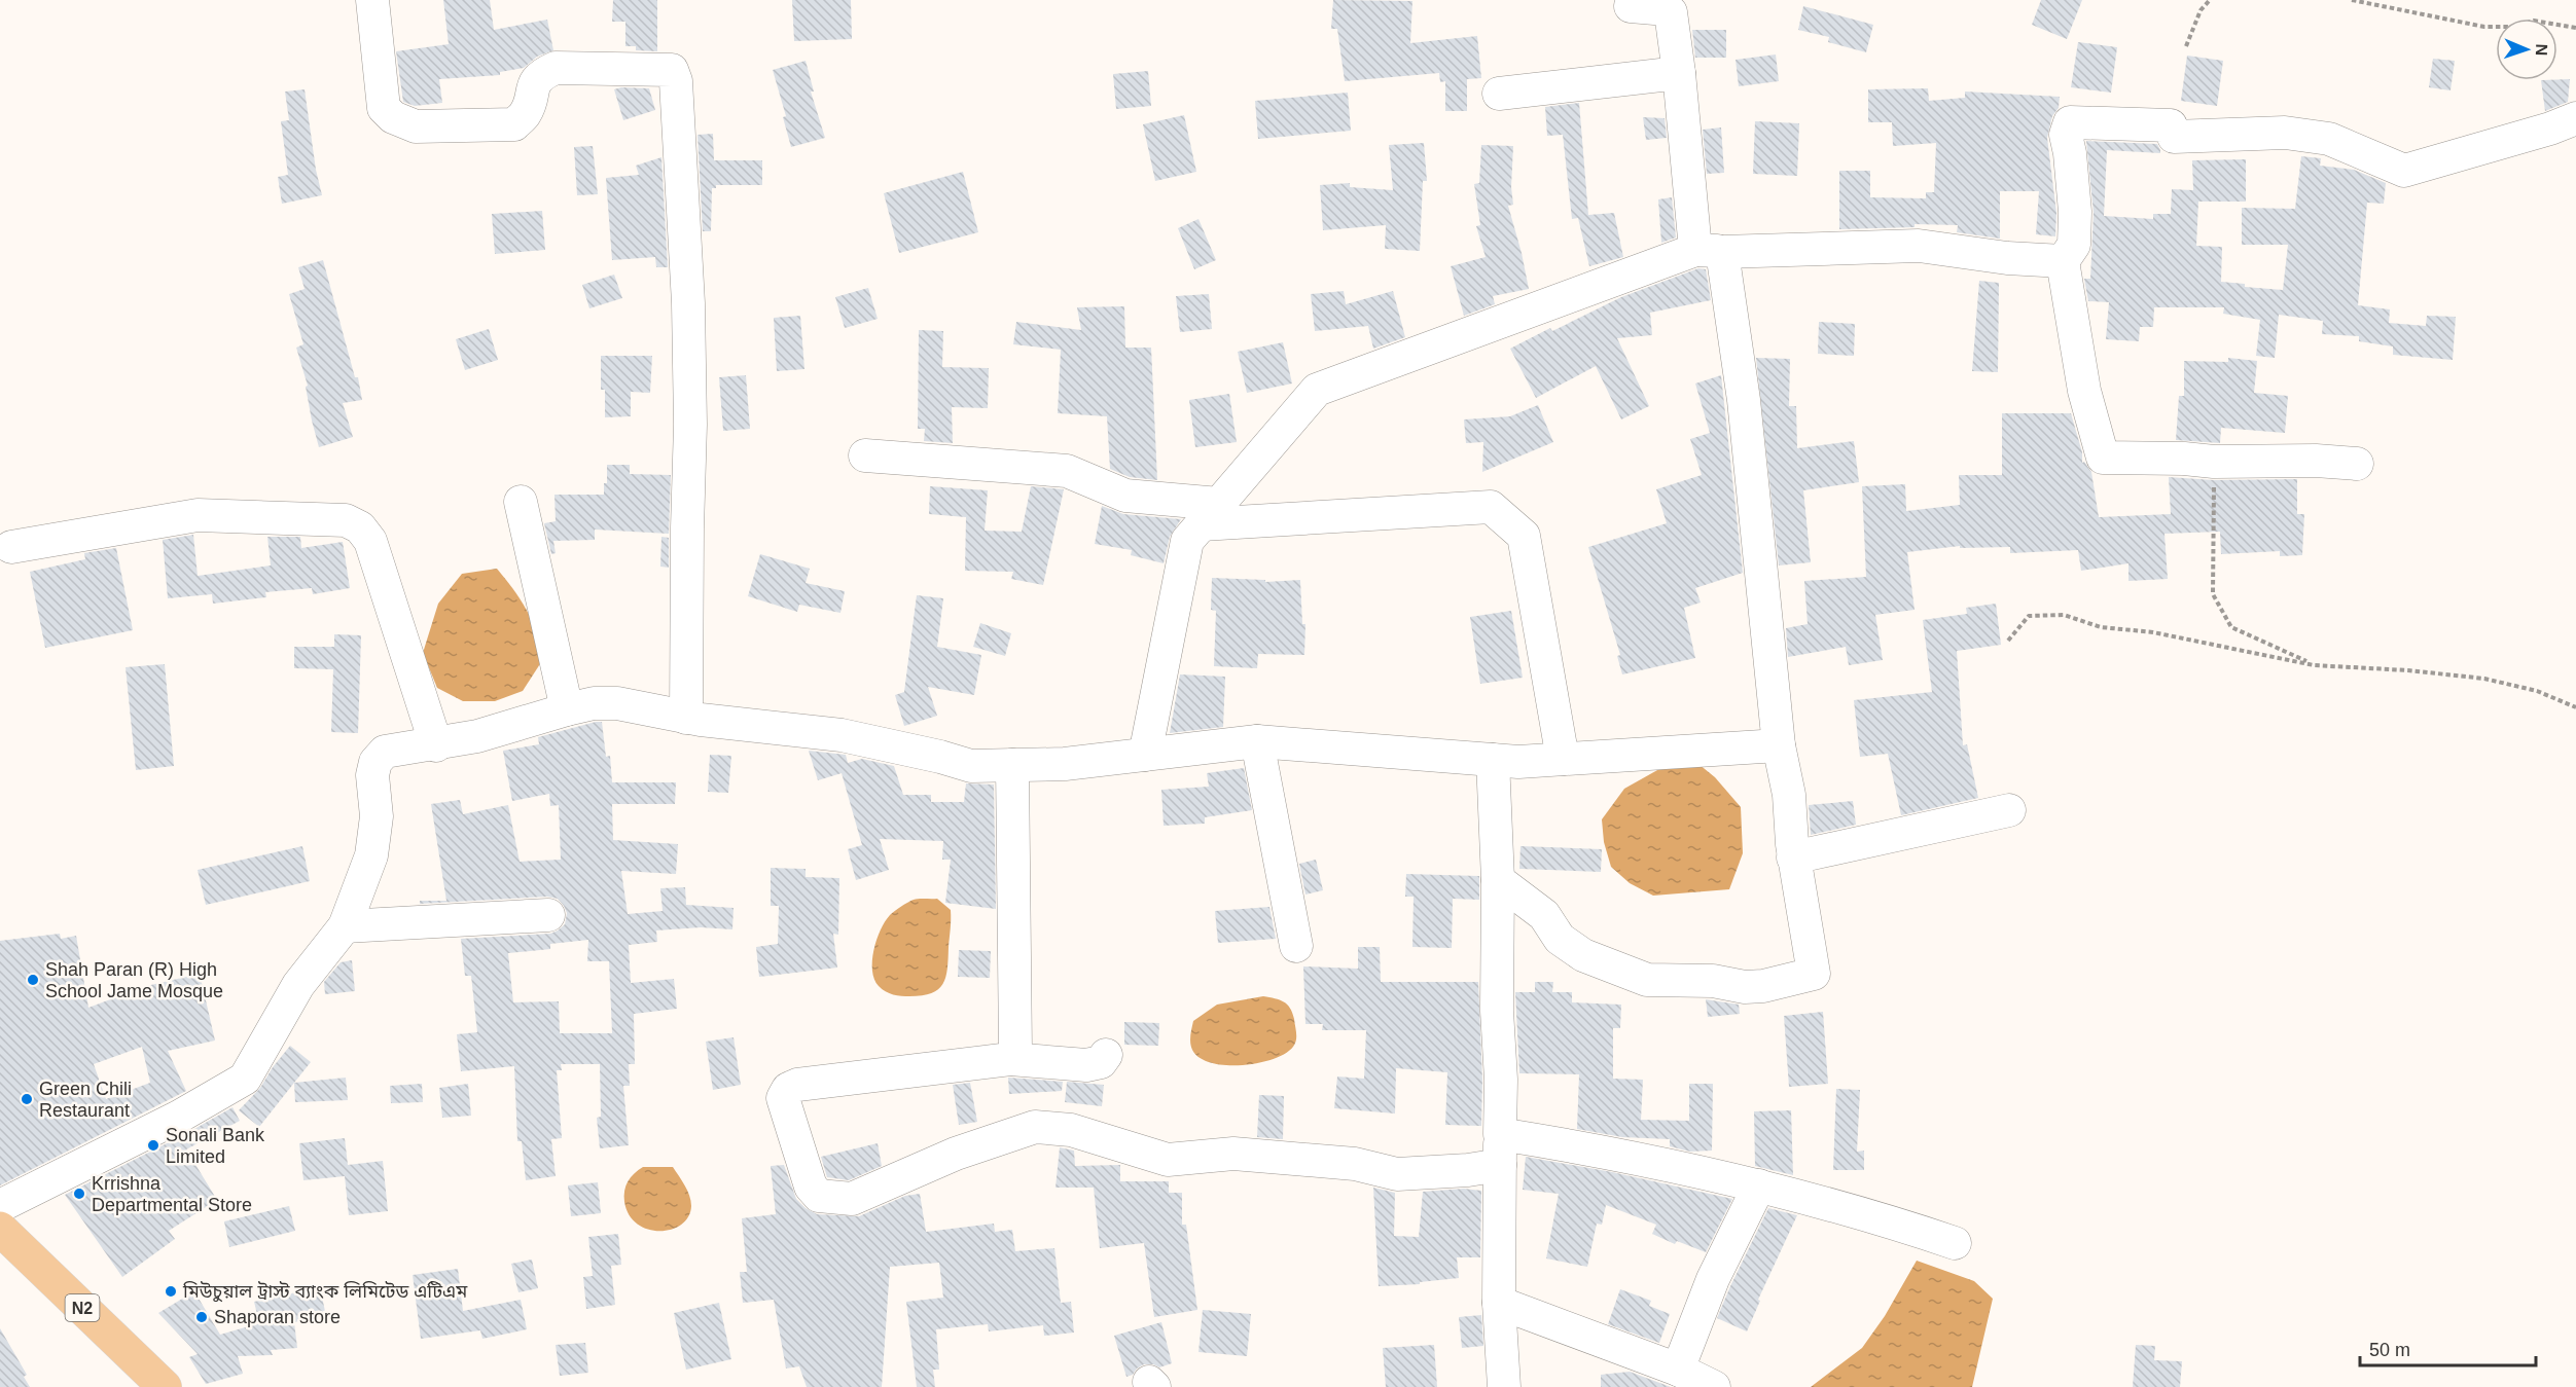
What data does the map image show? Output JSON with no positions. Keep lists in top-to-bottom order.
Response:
{
  "streets": {
    "highway": ["N2"]
  },
  "places": [
    "Shah Paran (R) High School Jame Mosque",
    "Green Chili Restaurant",
    "Sonali Bank Limited",
    "Krrishna Departmental Store",
    "মিউচুয়াল ট্রাস্ট ব্যাংক লিমিটেড এটিএম",
    "Shaporan store"
  ],
  "scale_bar": "50 m",
  "north": "right"
}
